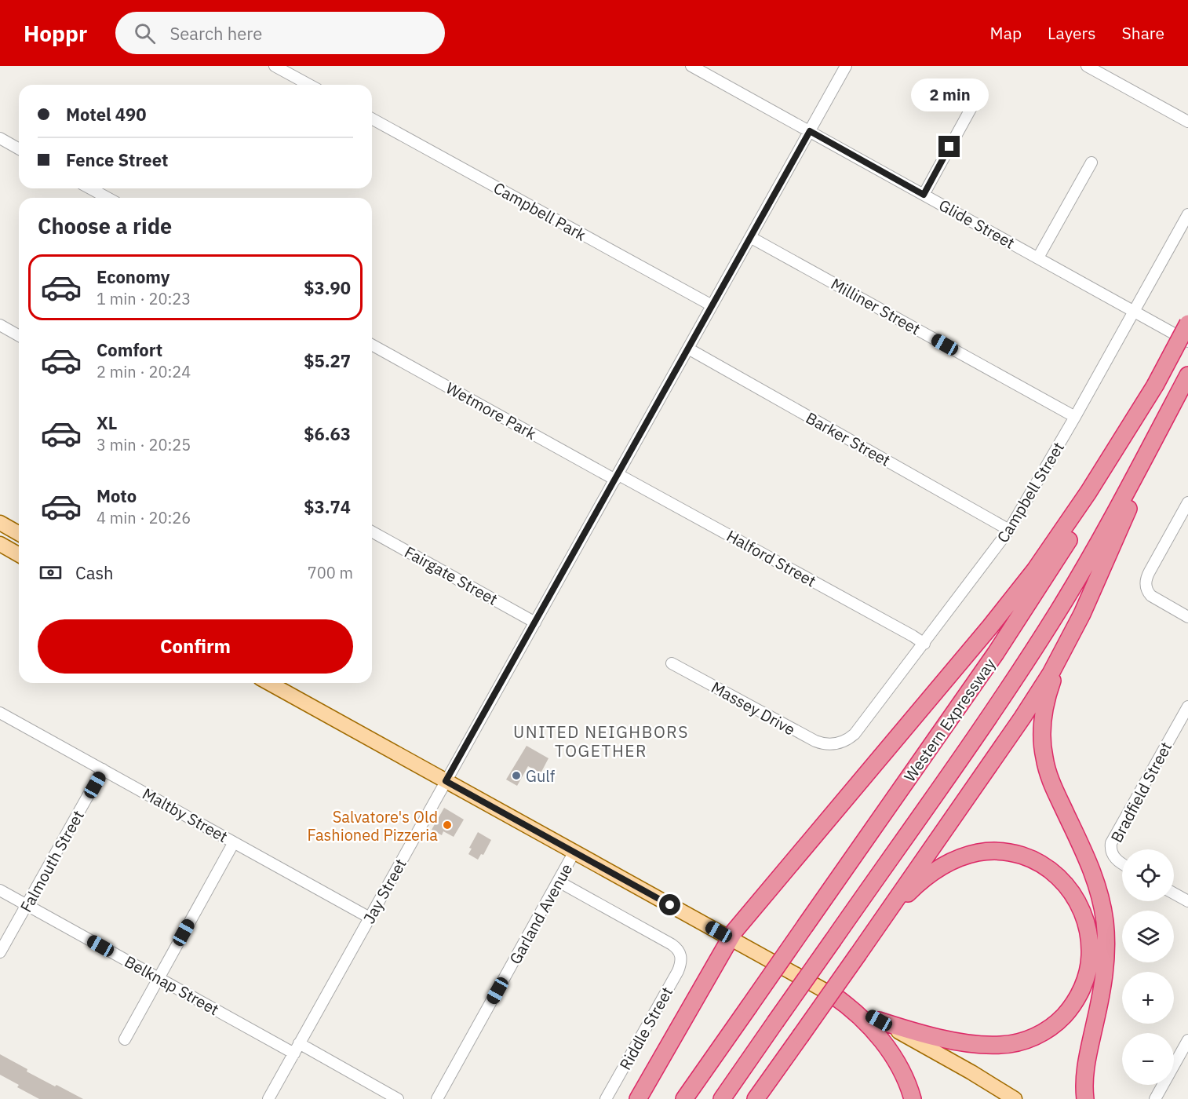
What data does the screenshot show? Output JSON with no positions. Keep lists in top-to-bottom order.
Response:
{
  "streets": {
    "highway": ["Western Expressway"],
    "street": [
      "Campbell Park",
      "Glide Street",
      "Milliner Street",
      "Wetmore Park",
      "Barker Street",
      "Campbell Street",
      "Halford Street",
      "Fairgate Street",
      "Massey Drive",
      "Bradfield Street",
      "Maltby Street",
      "Falmouth Street",
      "Jay Street",
      "Garland Avenue",
      "Belknap Street",
      "Riddle Street"
    ]
  },
  "crossings": [
    ["Campbell Park", "Jay Street"],
    ["Glide Street", "Campbell Street"],
    ["Glide Street", "Jay Street"],
    ["Milliner Street", "Campbell Street"],
    ["Milliner Street", "Jay Street"],
    ["Wetmore Park", "Halford Street"],
    ["Wetmore Park", "Jay Street"],
    ["Barker Street", "Campbell Street"],
    ["Barker Street", "Jay Street"],
    ["Campbell Street", "Halford Street"],
    ["Campbell Street", "Massey Drive"],
    ["Halford Street", "Jay Street"],
    ["Fairgate Street", "Jay Street"],
    ["Maltby Street", "Falmouth Street"],
    ["Maltby Street", "Jay Street"],
    ["Falmouth Street", "Belknap Street"],
    ["Jay Street", "Belknap Street"],
    ["Garland Avenue", "Riddle Street"]
  ],
  "districts": ["UNITED NEIGHBORS TOGETHER"],
  "places": ["Gulf", "Salvatore's Old Fashioned Pizzeria"],
  "page": {
    "header": "Hoppr",
    "search": "Search here",
    "nav": ["Map", "Layers", "Share"],
    "bubble": "2 min",
    "banner": ["Motel 490", "Fence Street"],
    "heading": "Choose a ride",
    "list": [
      {
        "name": "Economy",
        "note": "1 min · 20:23",
        "value": "$3.90"
      },
      {
        "name": "Comfort",
        "note": "2 min · 20:24",
        "value": "$5.27"
      },
      {
        "name": "XL",
        "note": "3 min · 20:25",
        "value": "$6.63"
      },
      {
        "name": "Moto",
        "note": "4 min · 20:26",
        "value": "$3.74"
      }
    ],
    "pay": ["Cash", "700 m"],
    "buttons": "Confirm",
    "map_buttons": ["+", "−"]
  }
}
